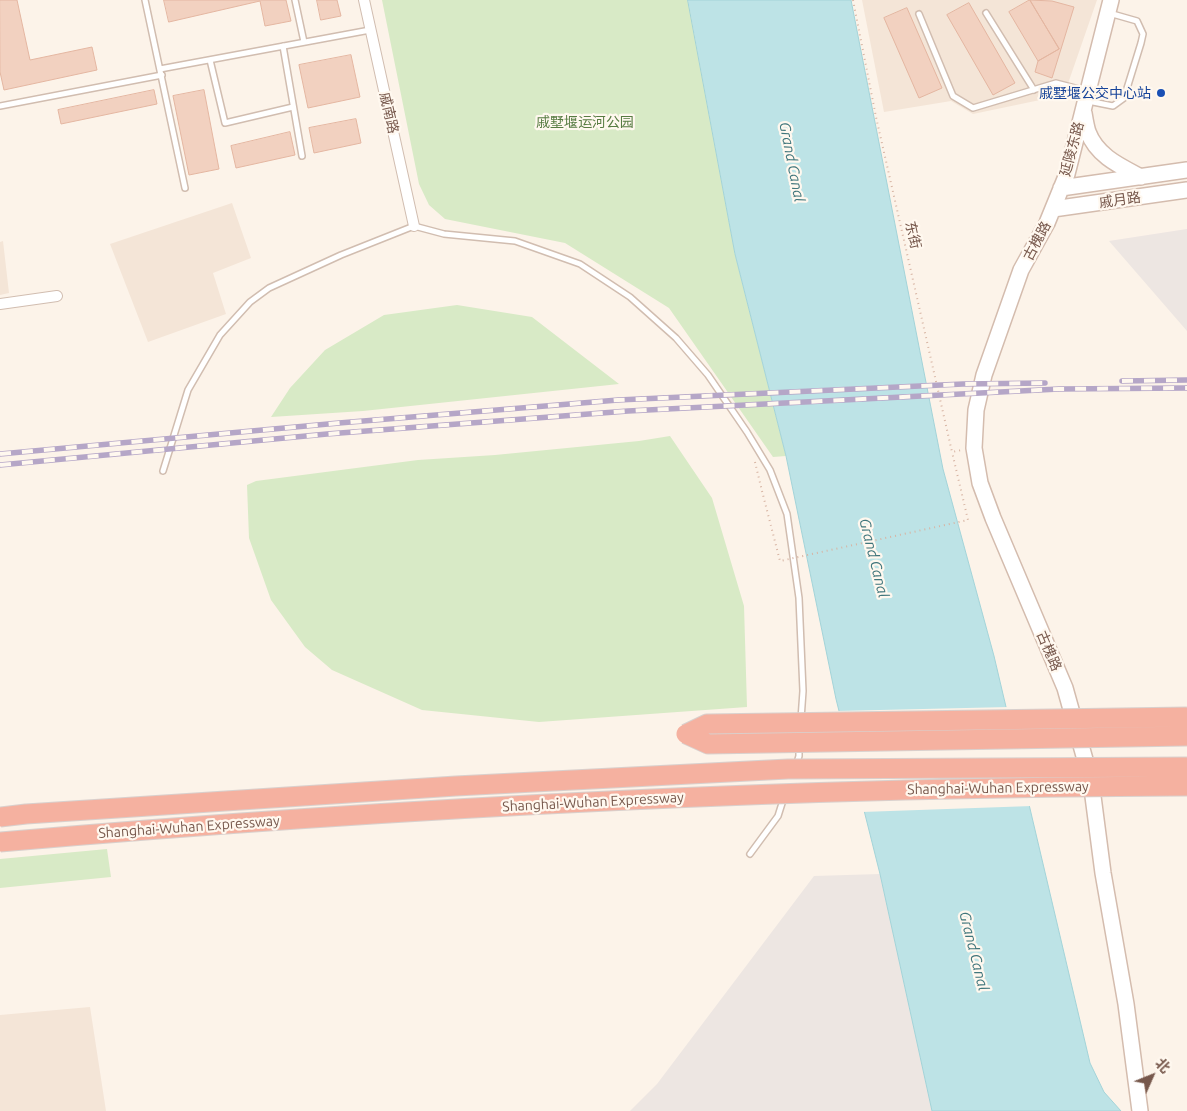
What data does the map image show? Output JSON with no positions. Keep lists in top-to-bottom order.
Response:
{
  "streets": {
    "highway": ["Shanghai-Wuhan Expressway"],
    "street": [
      "戚南路",
      "延陵东路",
      "戚月路",
      "古槐路"
    ],
    "path": ["东街"]
  },
  "crossings": [
    ["延陵东路", "戚月路"],
    ["延陵东路", "古槐路"],
    ["戚月路", "古槐路"]
  ],
  "water": ["Grand Canal"],
  "parks": ["戚墅堰运河公园"],
  "places": ["戚墅堰公交中心站"],
  "north": "top right"
}
